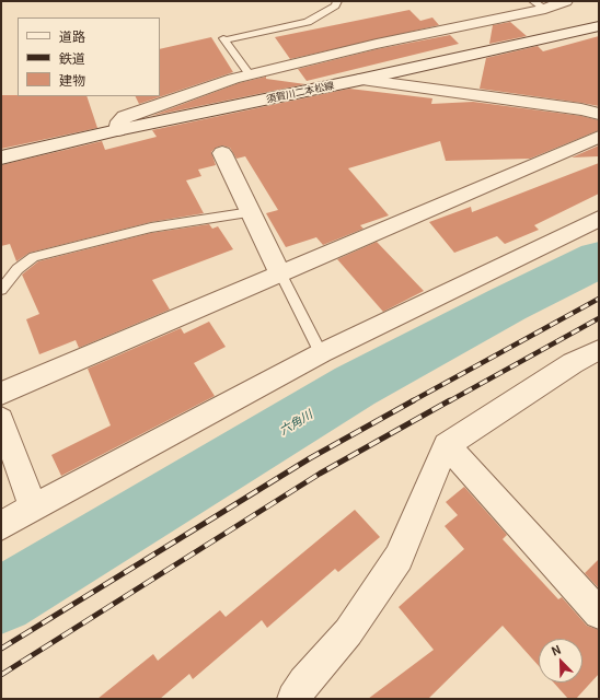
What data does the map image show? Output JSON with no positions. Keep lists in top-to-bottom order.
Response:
{
  "streets": {
    "street": ["須賀川二本松線"]
  },
  "water": ["六角川"],
  "legend": ["道路", "鉄道", "建物"],
  "north": "top left"
}
